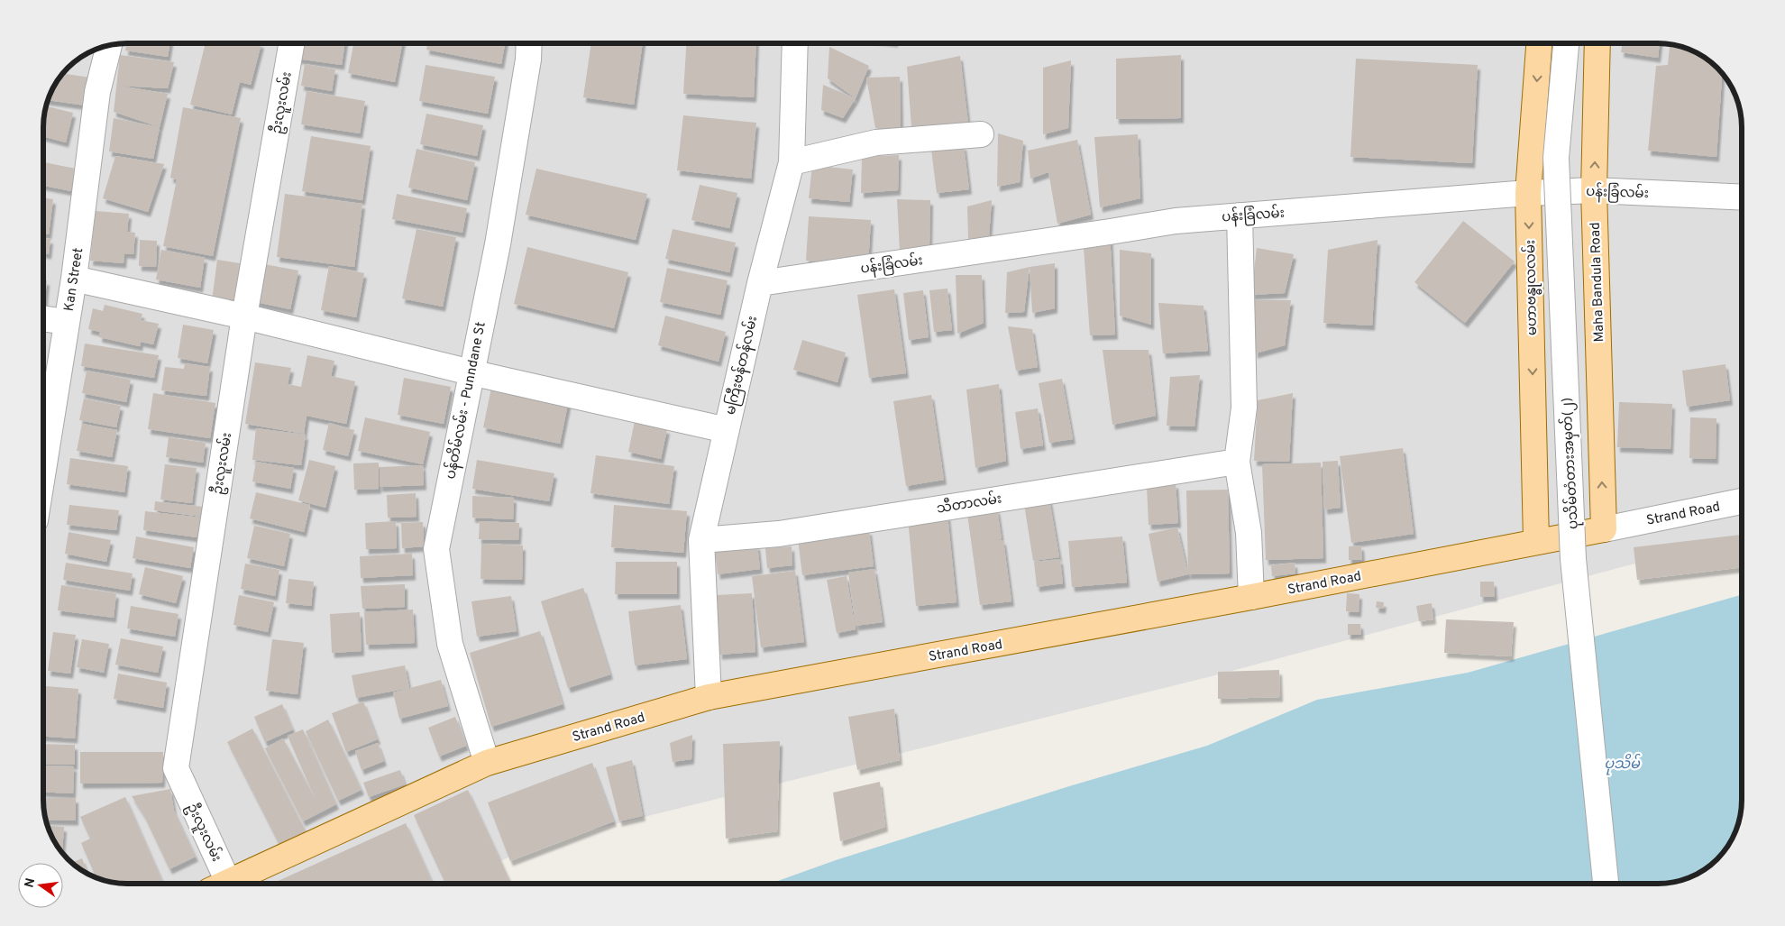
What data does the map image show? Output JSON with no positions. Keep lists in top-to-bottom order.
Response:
{
  "streets": {
    "main road": ["Maha Bandula Road", "မဟာဗန္ဓုလလမ်း", "Strand Road"],
    "street": [
      "ဦးလူးလမ်း",
      "ပန်းခြံလမ်း",
      "Kan Street",
      "မကြီးဗန်တန်လမ်း",
      "ပန်တိမ်လမ်း - Punndane St",
      "ပုသိမ်တံတားအမှတ်(၂)",
      "သီတာလမ်း"
    ]
  },
  "crossings": [
    ["ပန်းခြံလမ်း", "Maha Bandula Road"],
    ["ပန်းခြံလမ်း", "မဟာဗန္ဓုလလမ်း"],
    ["ပန်းခြံလမ်း", "မကြီးဗန်တန်လမ်း"],
    ["Maha Bandula Road", "Strand Road"],
    ["မဟာဗန္ဓုလလမ်း", "Strand Road"],
    ["မကြီးဗန်တန်လမ်း", "သီတာလမ်း"],
    ["မကြီးဗန်တန်လမ်း", "Strand Road"],
    ["ပန်တိမ်လမ်း - Punndane St", "Strand Road"]
  ],
  "one_way": ["Maha Bandula Road", "မဟာဗန္ဓုလလမ်း"],
  "water": ["ပုသိမ်"],
  "north": "left"
}
